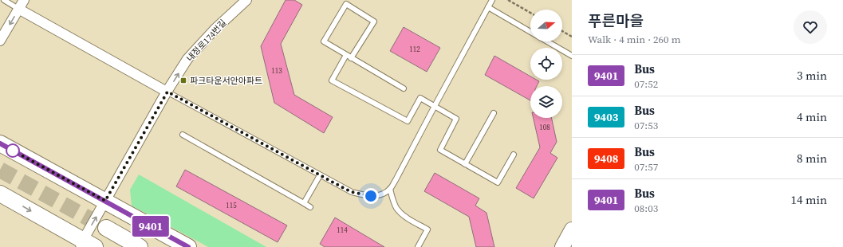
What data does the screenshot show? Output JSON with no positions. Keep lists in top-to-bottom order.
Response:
{
  "streets": {
    "street": ["내정로174번길"]
  },
  "one_way": ["내정로174번길"],
  "places": {
    "transit": ["파크타운서안아파트"]
  },
  "lines": ["bus line 9401"],
  "house_numbers": [
    "112",
    "113",
    "108",
    "115",
    "114"
  ],
  "north": "right",
  "page": {
    "on_map": "9401",
    "heading": ["푸른마을", "Walk · 4 min · 260 m"],
    "list": [
      {
        "mark": "9401",
        "name": "Bus",
        "note": "07:52",
        "value": "3 min"
      },
      {
        "mark": "9403",
        "name": "Bus",
        "note": "07:53",
        "value": "4 min"
      },
      {
        "mark": "9408",
        "name": "Bus",
        "note": "07:57",
        "value": "8 min"
      },
      {
        "mark": "9401",
        "name": "Bus",
        "note": "08:03",
        "value": "14 min"
      }
    ]
  }
}
